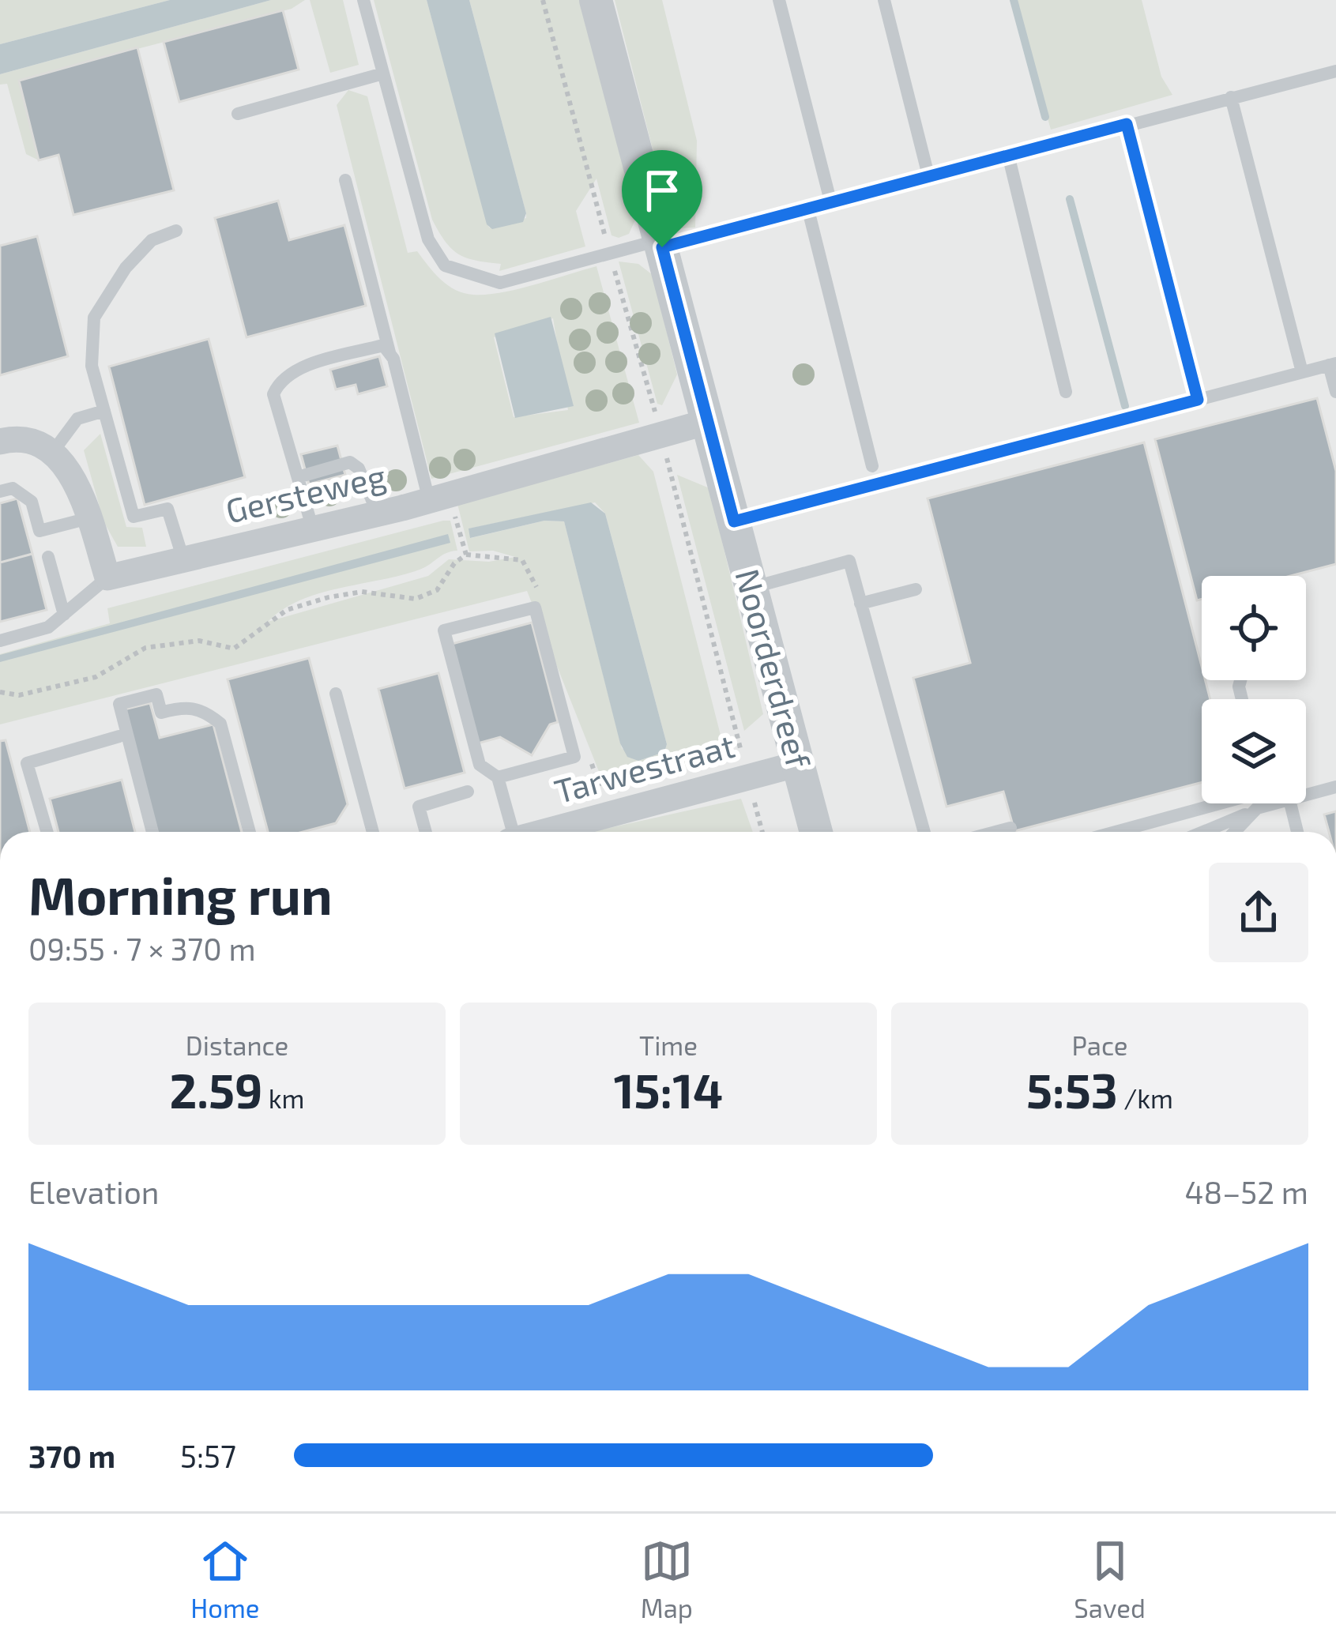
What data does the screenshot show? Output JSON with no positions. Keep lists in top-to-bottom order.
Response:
{
  "streets": {
    "street": ["Gersteweg", "Noorderdreef", "Tarwestraat"]
  },
  "crossings": [
    ["Gersteweg", "Noorderdreef"],
    ["Noorderdreef", "Tarwestraat"]
  ],
  "page": {
    "heading": ["Morning run", "09:55 · 7 × 370 m"],
    "stats": [
      ["Distance", "2.59 km"],
      ["Time", "15:14"],
      ["Pace", "5:53 /km"]
    ],
    "chart": ["Elevation", "48–52 m"],
    "list": [
      {
        "name": "370 m",
        "note": "5:57"
      }
    ],
    "tabs": ["Home", "Map", "Saved"]
  }
}
